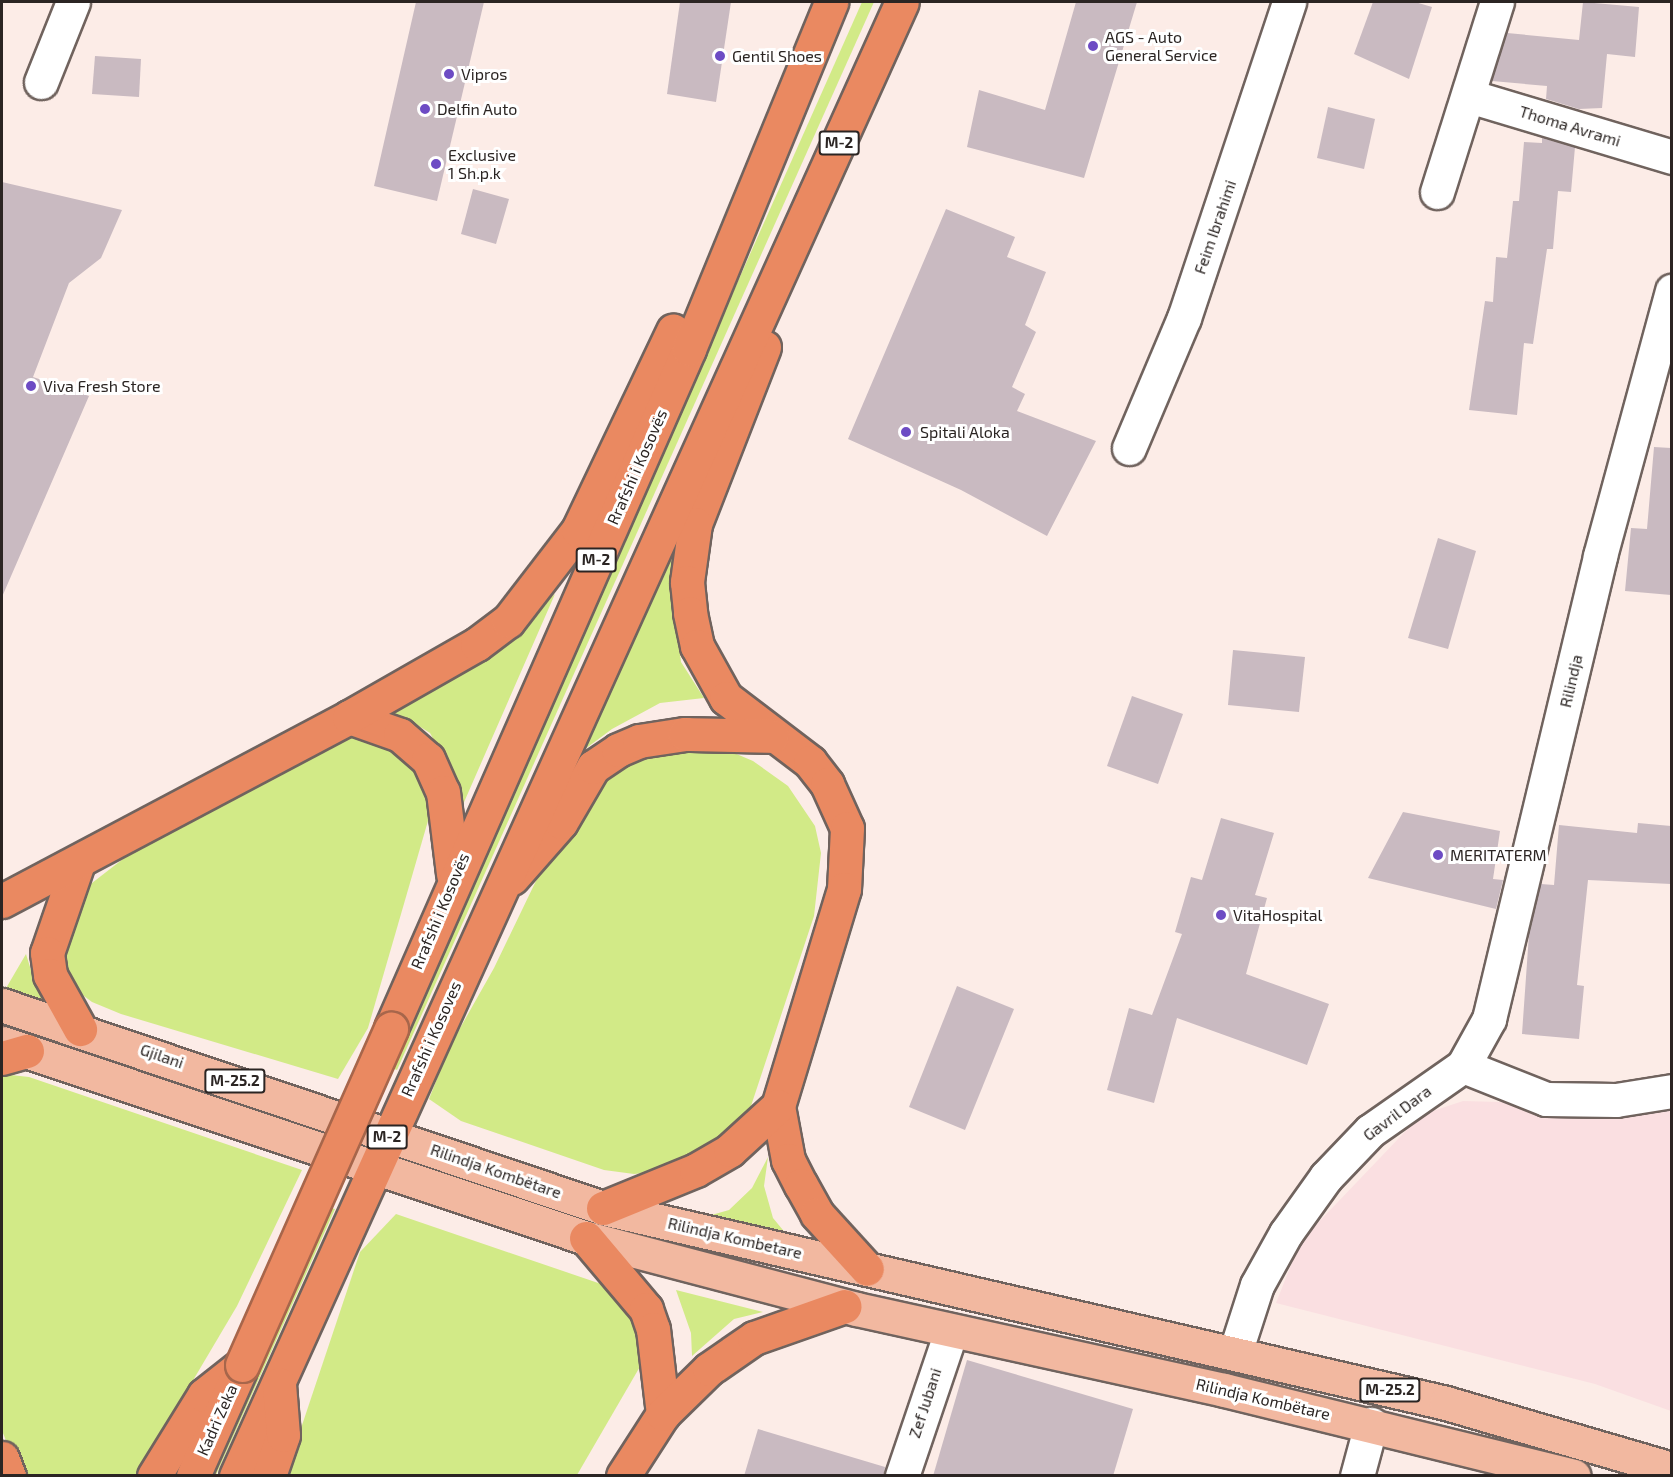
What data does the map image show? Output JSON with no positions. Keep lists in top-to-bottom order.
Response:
{
  "streets": {
    "highway": [
      "M-2",
      "Rrafshi i Kosovës",
      "Rrafshi i Kosoves",
      "Kadri Zeka"
    ],
    "main road": [
      "Gjilani",
      "M-25.2",
      "Rilindja Kombëtare",
      "Rilindja Kombetare"
    ],
    "street": [
      "Thoma Avrami",
      "Feim Ibrahimi",
      "Rilindja",
      "Gavril Dara",
      "Zef Jubani"
    ]
  },
  "crossings": [
    ["M-2", "Rrafshi i Kosoves"],
    ["Rrafshi i Kosovës", "Kadri Zeka"],
    ["Rilindja", "Gavril Dara"],
    ["Rrafshi i Kosoves", "Gjilani"],
    ["Rrafshi i Kosoves", "Rilindja Kombëtare"],
    ["Gjilani", "Rilindja Kombëtare"],
    ["M-25.2", "Gavril Dara"],
    ["M-25.2", "Rilindja Kombetare"],
    ["Gavril Dara", "Rilindja Kombetare"],
    ["Rilindja Kombëtare", "Rilindja Kombetare"],
    ["Rilindja Kombëtare", "Zef Jubani"]
  ],
  "places": [
    "AGS - Auto General Service",
    "Gentil Shoes",
    "Vipros",
    "Delfin Auto",
    "Exclusive 1 Sh.p.k",
    "Viva Fresh Store",
    "Spitali Aloka",
    "MERITATERM",
    "VitaHospital"
  ]
}
